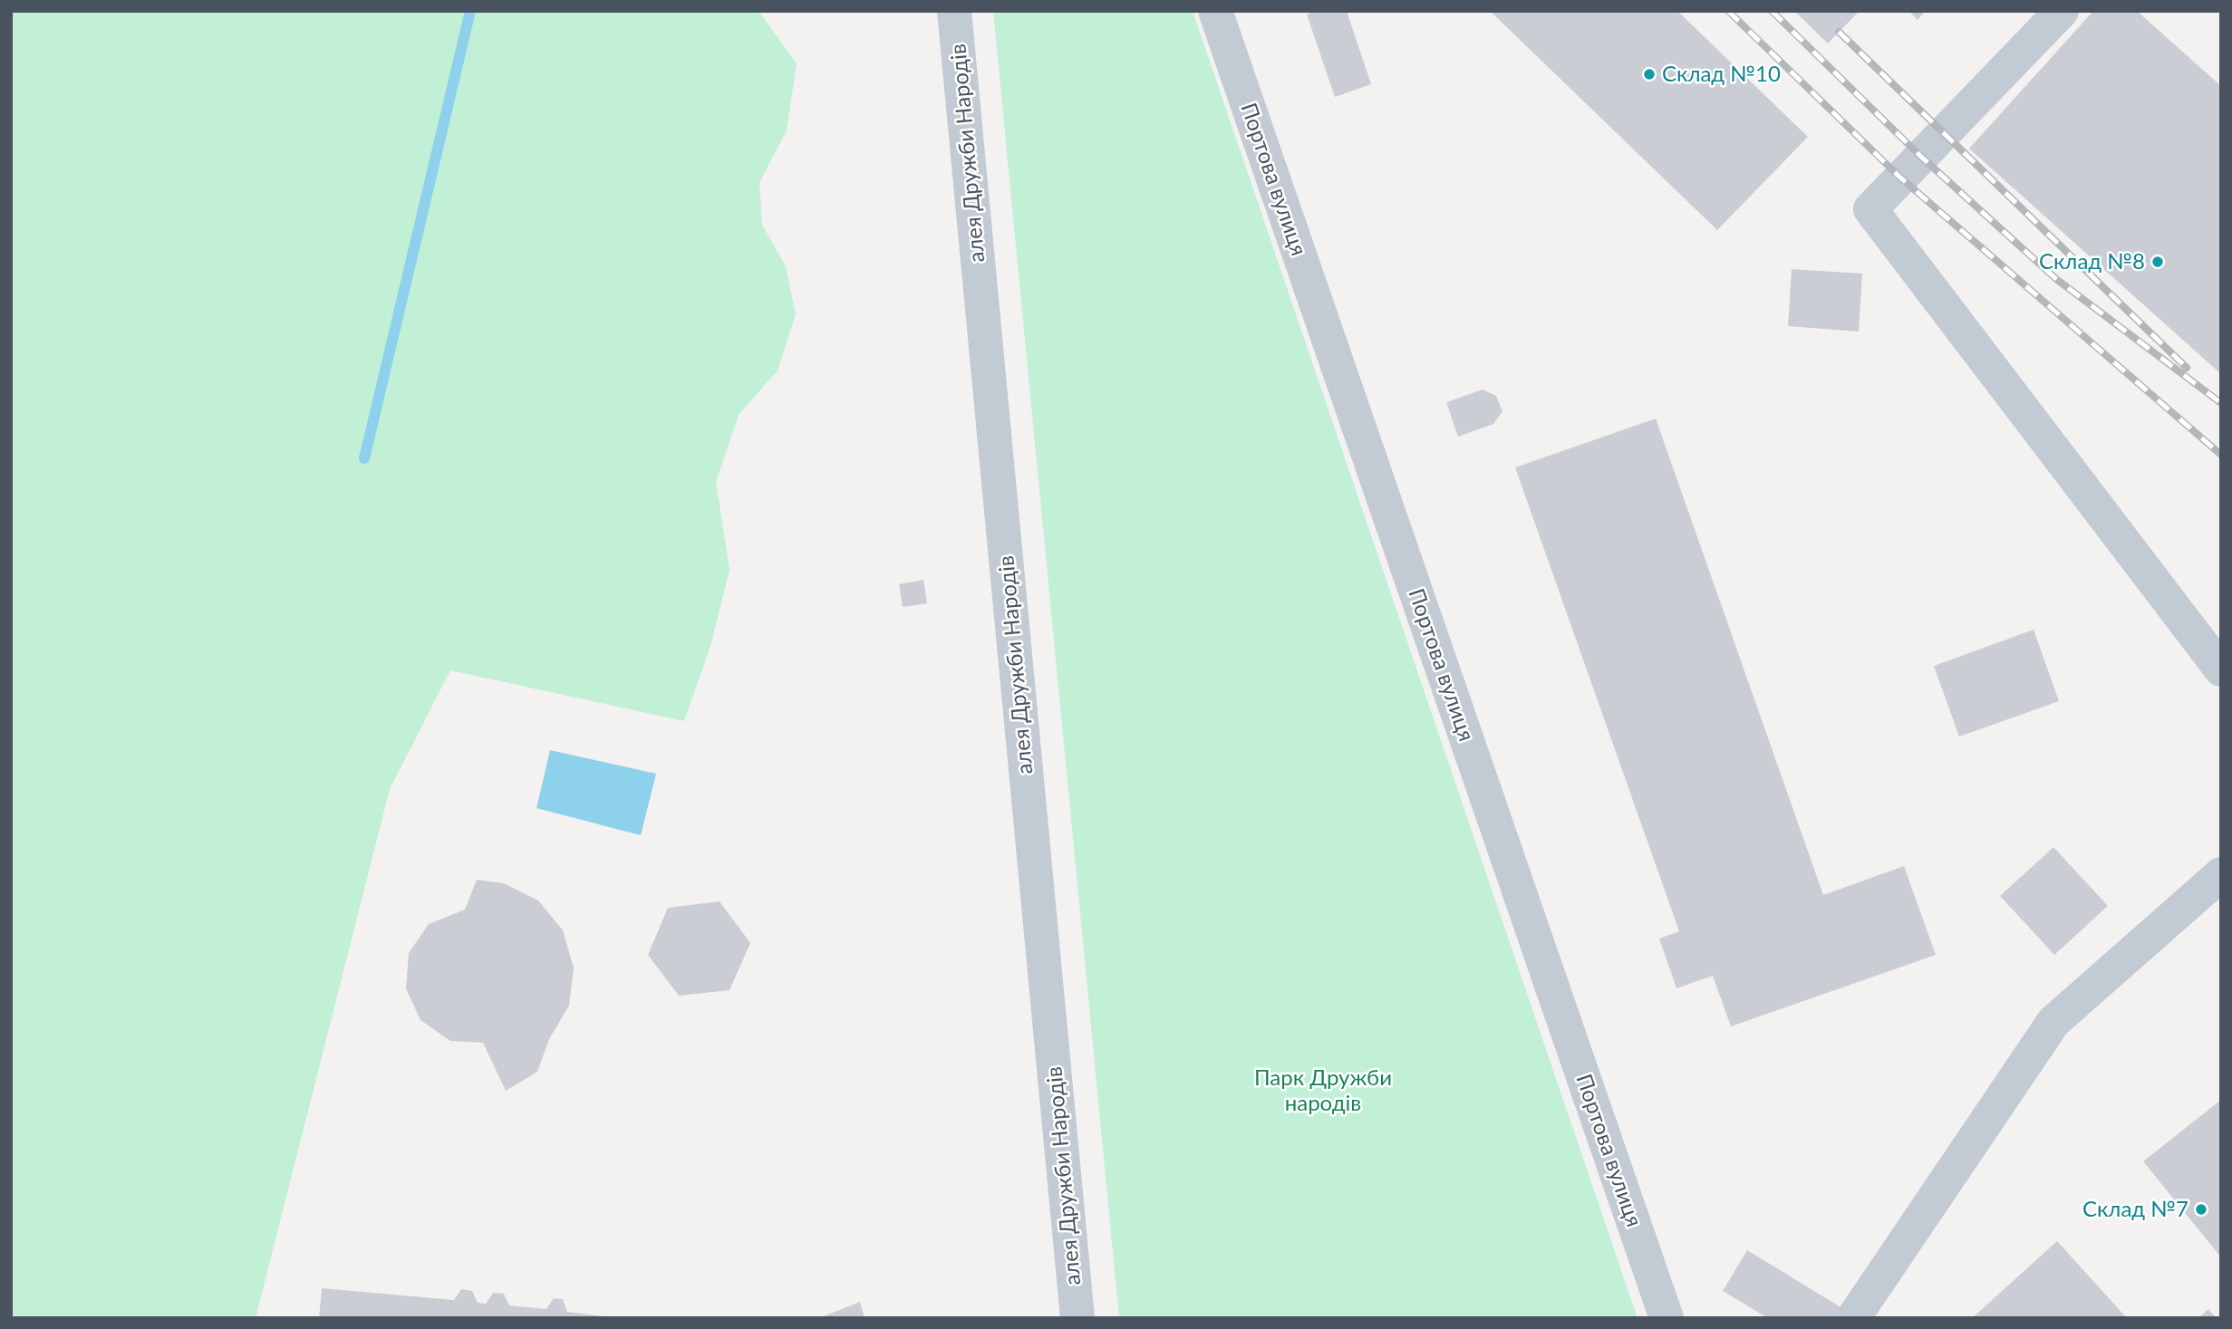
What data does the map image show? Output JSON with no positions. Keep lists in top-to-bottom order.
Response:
{
  "streets": {
    "street": ["алея Дружби Народів", "Портова вулиця"]
  },
  "parks": ["Парк Дружби народів"],
  "places": ["Склад №10", "Склад №8", "Склад №7"]
}
